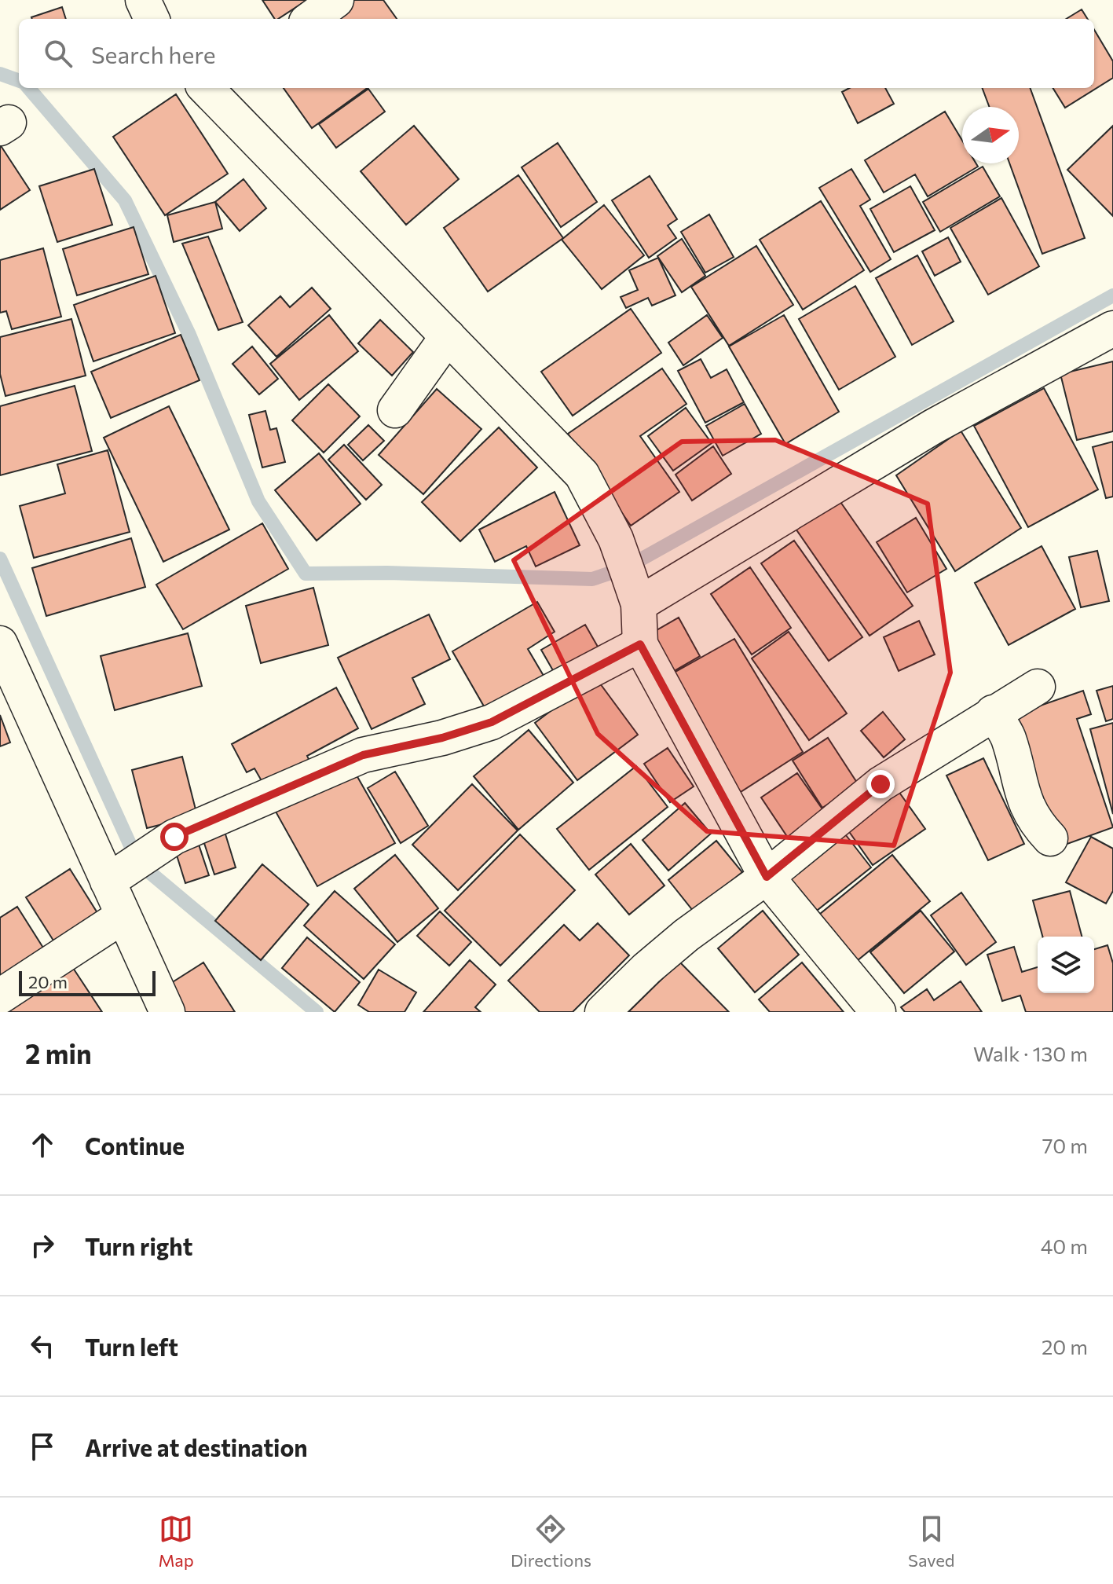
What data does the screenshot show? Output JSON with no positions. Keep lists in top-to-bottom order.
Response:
{
  "scale_bar": "20 m",
  "north": "right",
  "page": {
    "search": "Search here",
    "scale": "20 m",
    "heading": ["2 min", "Walk · 130 m"],
    "list": [
      ["Continue", "70 m"],
      ["Turn right", "40 m"],
      ["Turn left", "20 m"],
      "Arrive at destination"
    ],
    "nav": ["Map", "Directions", "Saved"]
  }
}
